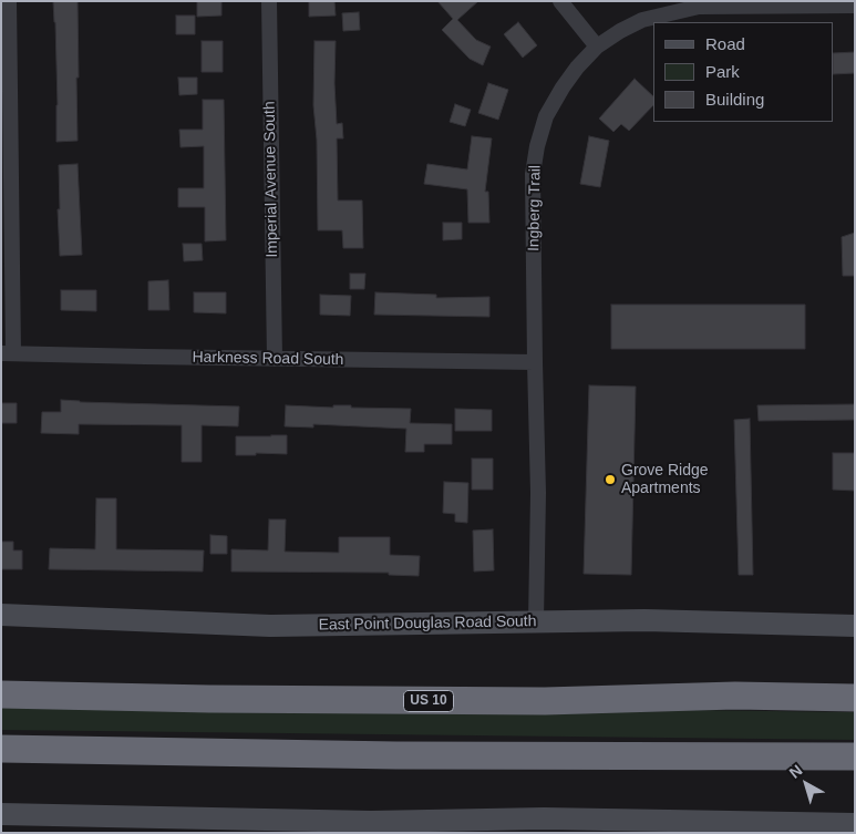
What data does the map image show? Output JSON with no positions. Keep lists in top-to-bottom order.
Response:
{
  "streets": {
    "highway": ["US 10"],
    "street": [
      "Imperial Avenue South",
      "Ingberg Trail",
      "Harkness Road South",
      "East Point Douglas Road South"
    ]
  },
  "crossings": [
    ["Imperial Avenue South", "Harkness Road South"],
    ["Ingberg Trail", "Harkness Road South"],
    ["Ingberg Trail", "East Point Douglas Road South"]
  ],
  "places": ["Grove Ridge Apartments"],
  "legend": ["Road", "Park", "Building"],
  "north": "top left"
}
